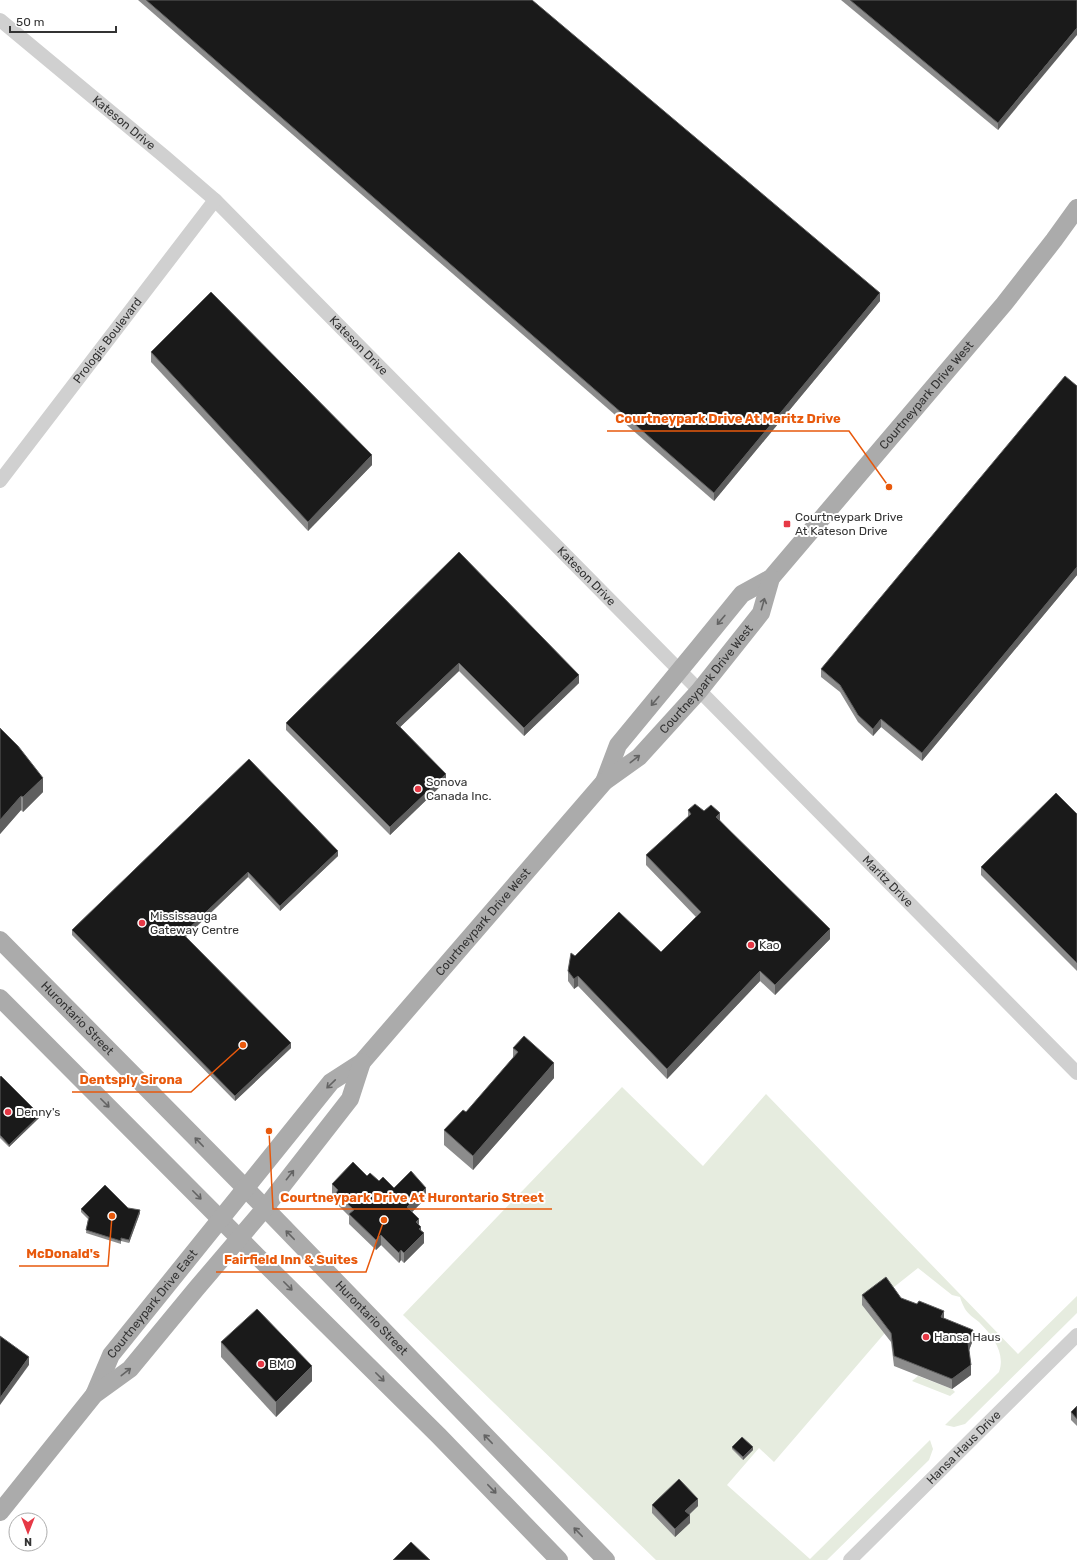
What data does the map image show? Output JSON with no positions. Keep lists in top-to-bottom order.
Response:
{
  "streets": {
    "main road": ["Courtneypark Drive West", "Hurontario Street", "Courtneypark Drive East"],
    "street": [
      "Kateson Drive",
      "Prologis Boulevard",
      "Maritz Drive",
      "Hansa Haus Drive"
    ]
  },
  "crossings": [
    ["Kateson Drive", "Prologis Boulevard"],
    ["Kateson Drive", "Courtneypark Drive West"],
    ["Kateson Drive", "Maritz Drive"],
    ["Courtneypark Drive West", "Maritz Drive"],
    ["Courtneypark Drive West", "Hurontario Street"],
    ["Courtneypark Drive West", "Courtneypark Drive East"]
  ],
  "places": {
    "other": [
      "Courtneypark Drive At Maritz Drive",
      "Sonova Canada Inc.",
      "Mississauga Gateway Centre",
      "Kao",
      "Dentsply Sirona",
      "Denny's",
      "Courtneypark Drive At Hurontario Street",
      "McDonald's",
      "Fairfield Inn & Suites",
      "Hansa Haus",
      "BMO"
    ],
    "transit": ["Courtneypark Drive At Kateson Drive"]
  },
  "scale_bar": "50 m",
  "north": "bottom"
}
